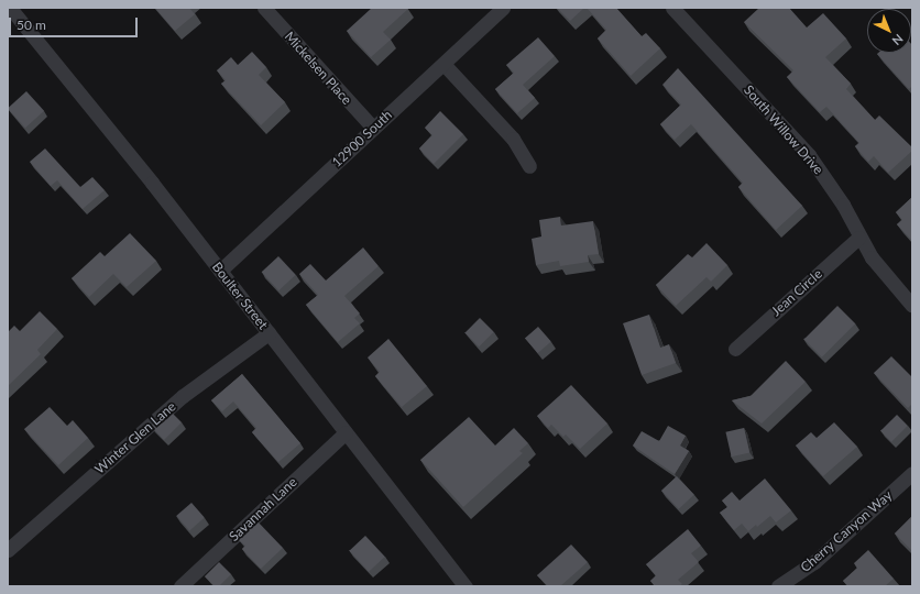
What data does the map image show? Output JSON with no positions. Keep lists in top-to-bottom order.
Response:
{
  "streets": {
    "street": [
      "Mickelsen Place",
      "South Willow Drive",
      "12900 South",
      "Jean Circle",
      "Boulter Street",
      "Winter Glen Lane",
      "Savannah Lane",
      "Cherry Canyon Way"
    ]
  },
  "crossings": [
    ["Mickelsen Place", "12900 South"],
    ["South Willow Drive", "Jean Circle"],
    ["12900 South", "Boulter Street"],
    ["Boulter Street", "Winter Glen Lane"],
    ["Boulter Street", "Savannah Lane"]
  ],
  "scale_bar": "50 m",
  "north": "bottom right"
}
